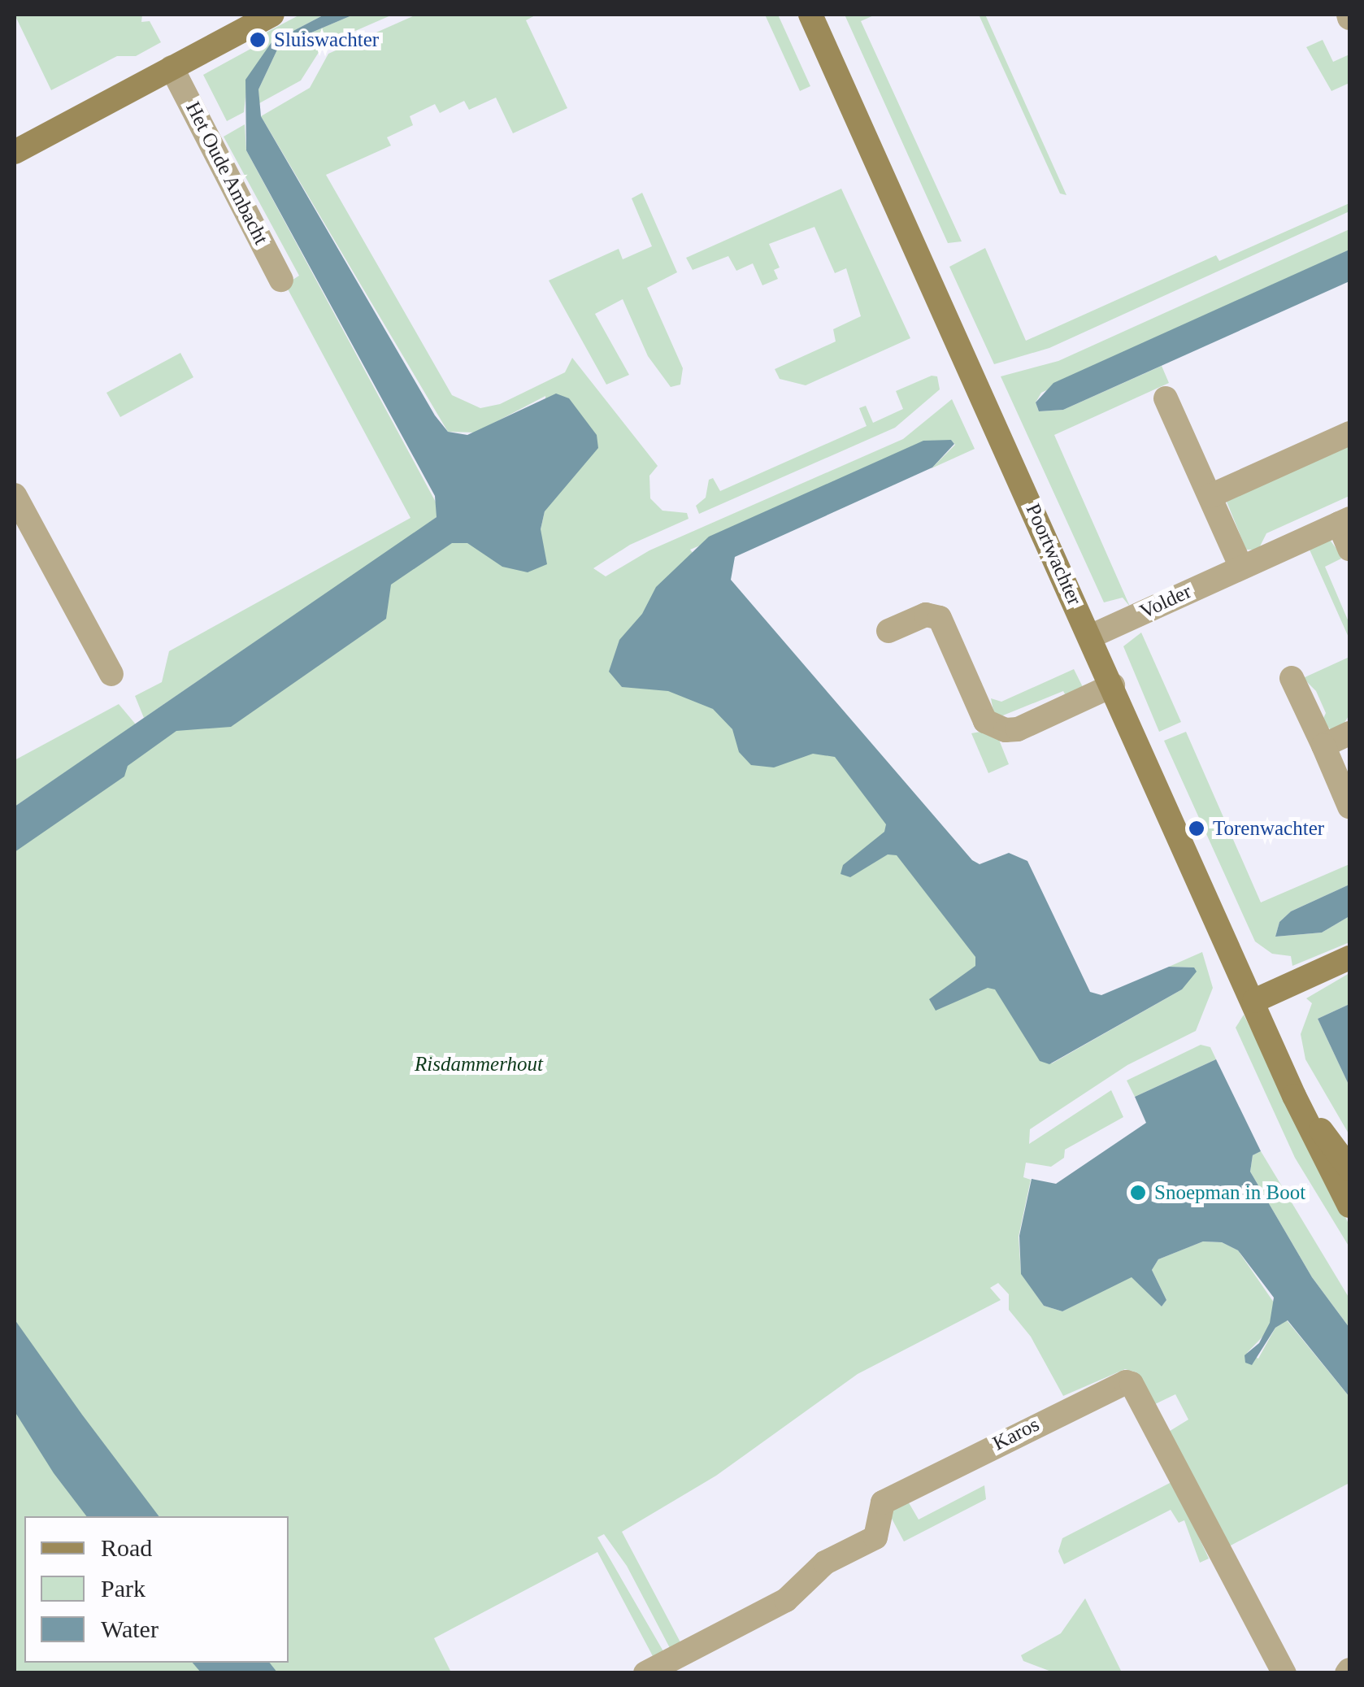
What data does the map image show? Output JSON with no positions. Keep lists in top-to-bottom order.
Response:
{
  "streets": {
    "street": [
      "Het Oude Ambacht",
      "Poortwachter",
      "Volder",
      "Karos"
    ]
  },
  "crossings": [
    ["Poortwachter", "Volder"]
  ],
  "parks": ["Risdammerhout"],
  "places": ["Sluiswachter", "Torenwachter", "Snoepman in Boot"],
  "legend": ["Road", "Park", "Water"]
}
